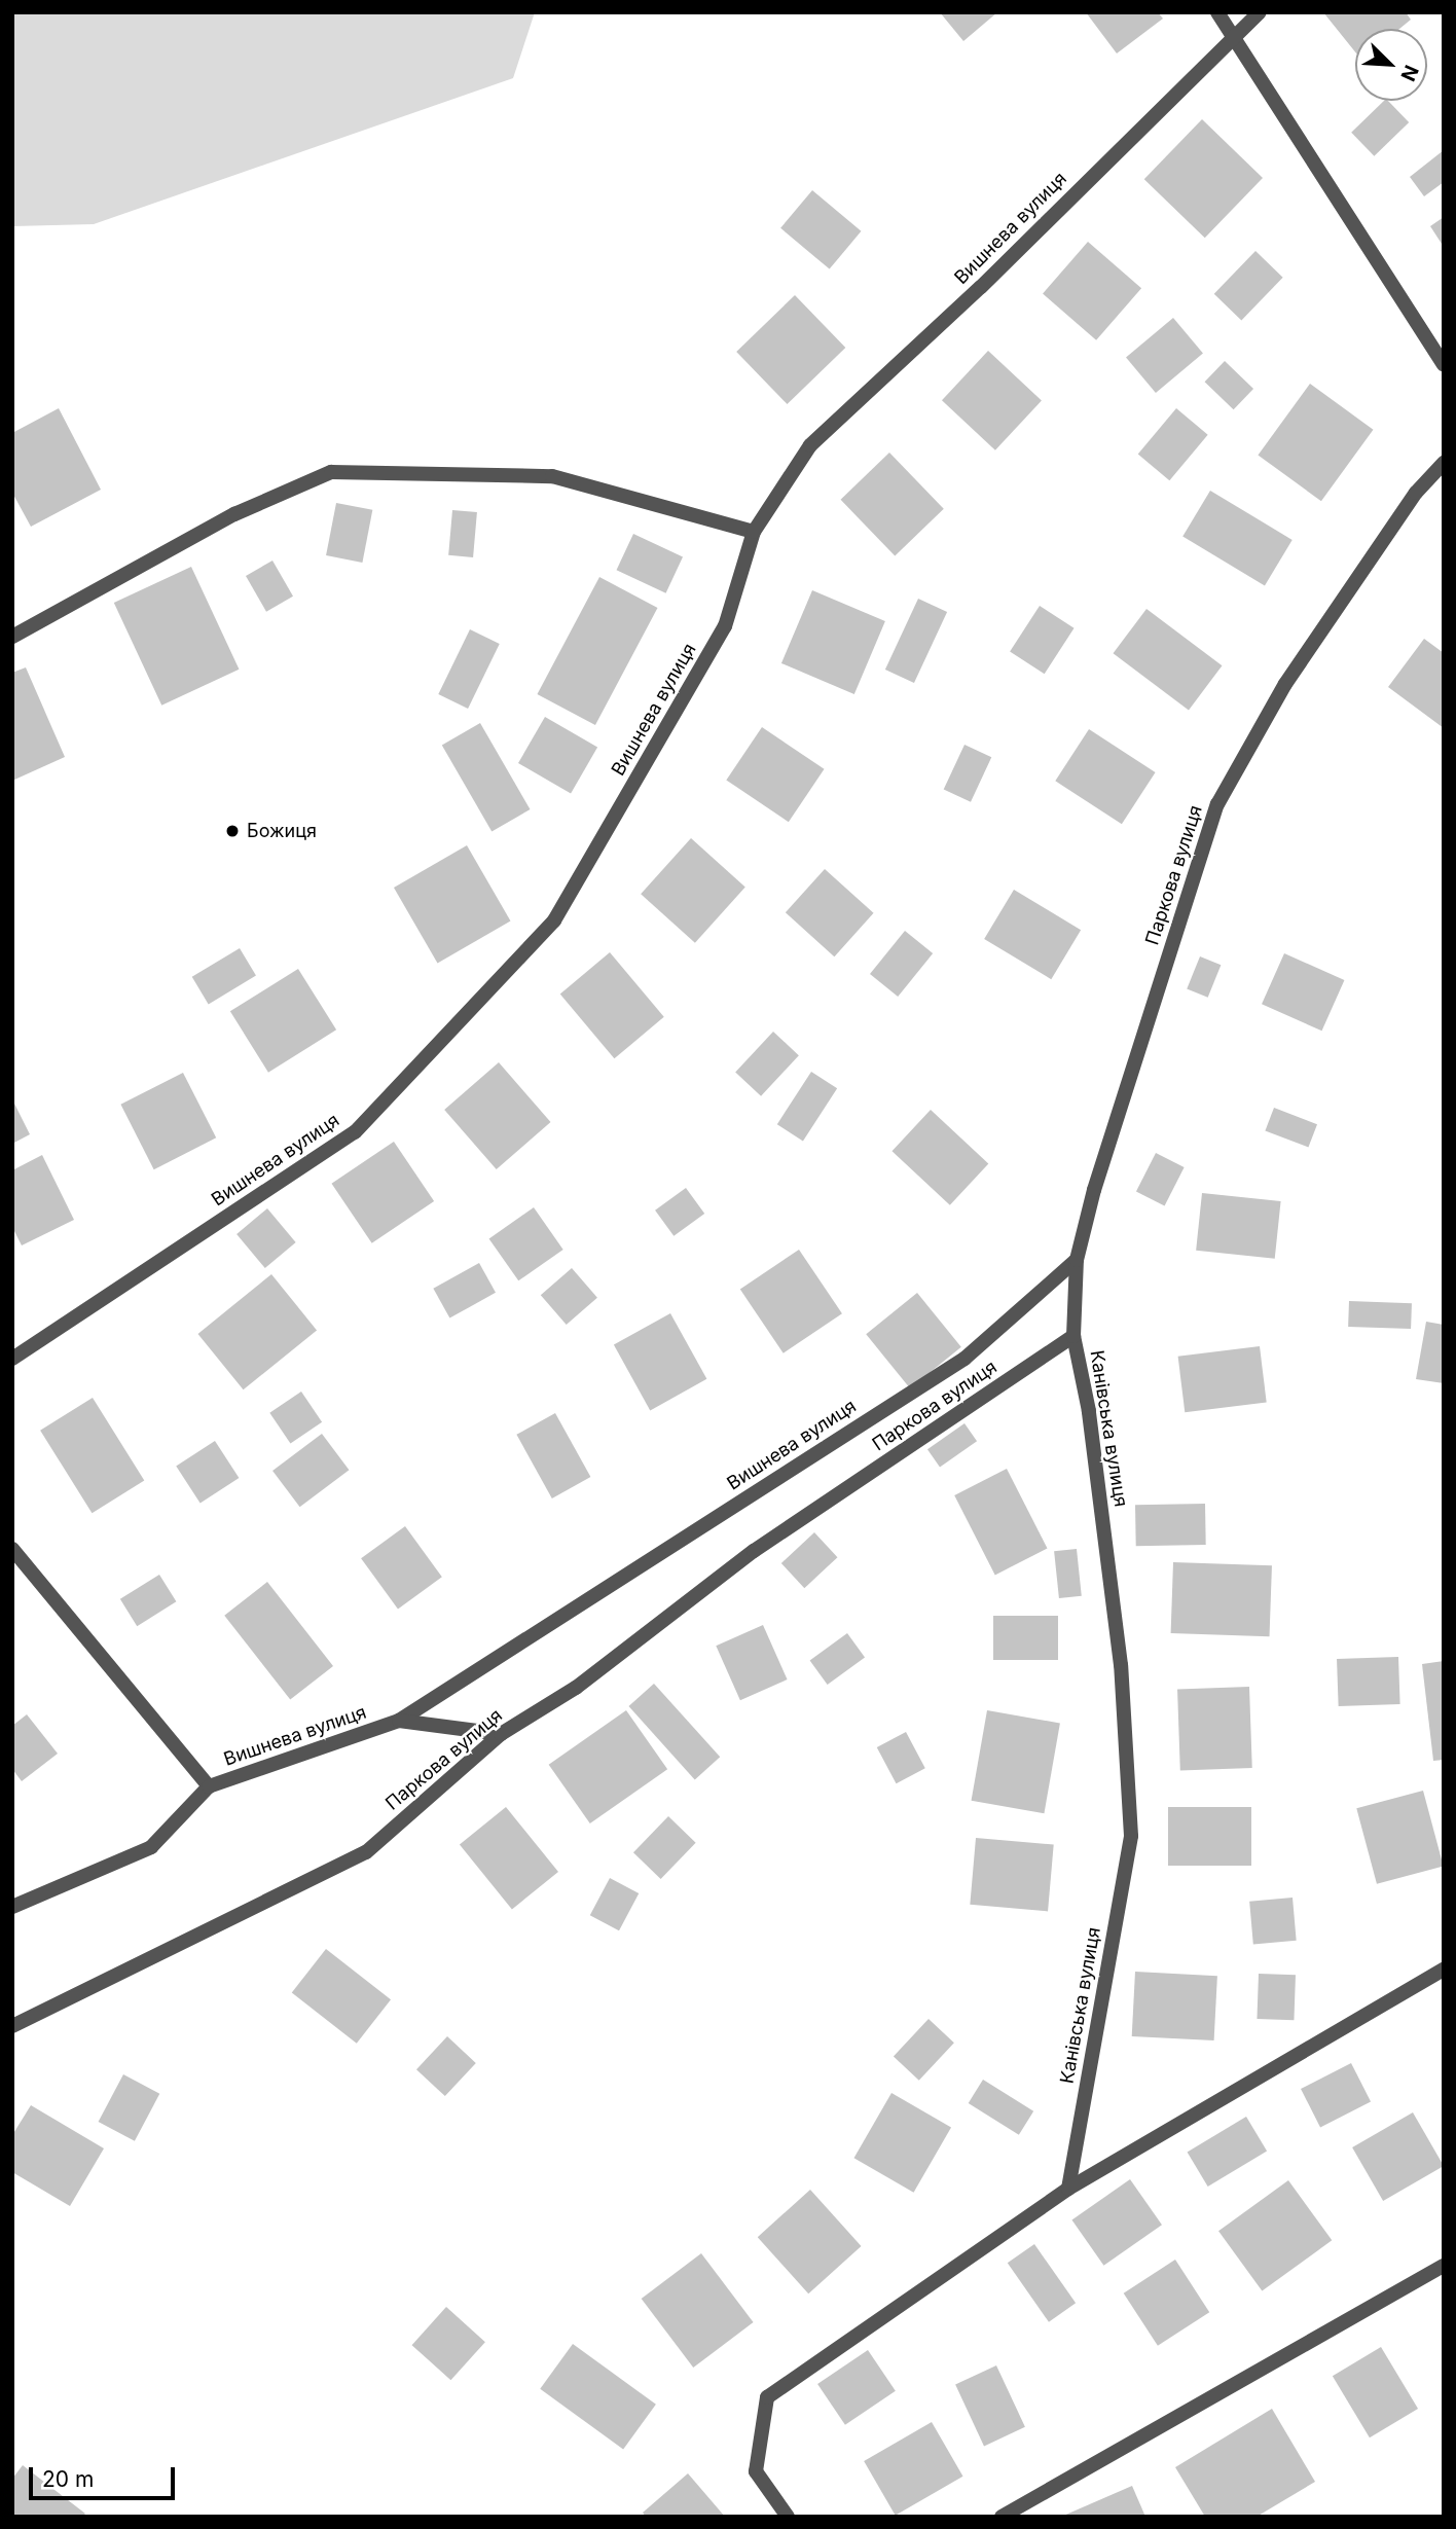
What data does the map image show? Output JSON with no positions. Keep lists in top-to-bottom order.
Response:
{
  "streets": {
    "street": ["Вишнева вулиця", "Паркова вулиця", "Канівська вулиця"]
  },
  "crossings": [
    ["Вишнева вулиця", "Паркова вулиця"],
    ["Паркова вулиця", "Канівська вулиця"]
  ],
  "places": ["Божиця"],
  "scale_bar": "20 m",
  "north": "bottom right"
}
